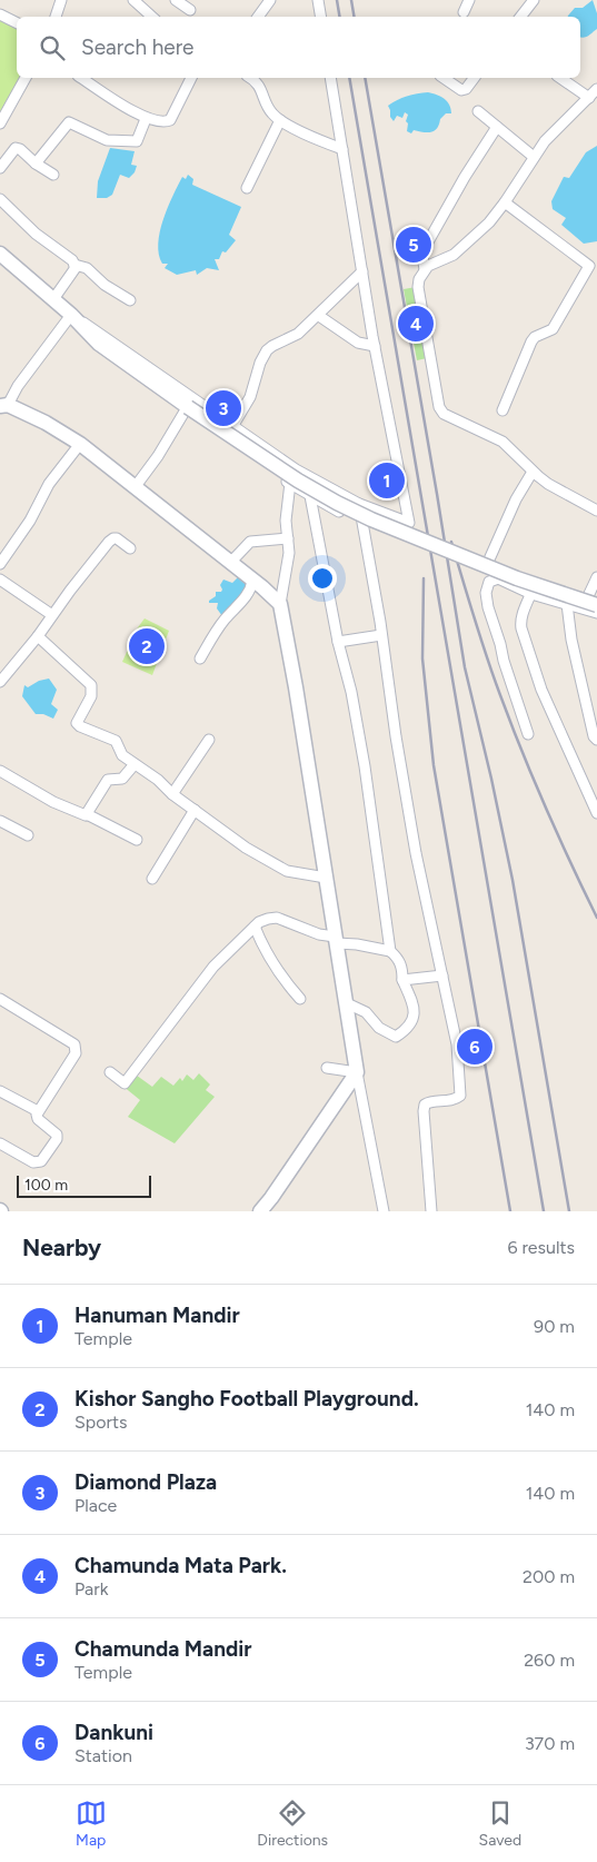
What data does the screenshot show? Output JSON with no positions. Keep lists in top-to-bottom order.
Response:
{
  "scale_bar": "100 m",
  "page": {
    "search": "Search here",
    "pins": [
      "5",
      "4",
      "3",
      "1",
      "2",
      "6"
    ],
    "scale": "100 m",
    "heading": ["Nearby", "6 results"],
    "list": [
      {
        "mark": "1",
        "name": "Hanuman Mandir",
        "note": "Temple",
        "value": "90 m"
      },
      {
        "mark": "2",
        "name": "Kishor Sangho Football Playground.",
        "note": "Sports",
        "value": "140 m"
      },
      {
        "mark": "3",
        "name": "Diamond Plaza",
        "note": "Place",
        "value": "140 m"
      },
      {
        "mark": "4",
        "name": "Chamunda Mata Park.",
        "note": "Park",
        "value": "200 m"
      },
      {
        "mark": "5",
        "name": "Chamunda Mandir",
        "note": "Temple",
        "value": "260 m"
      },
      {
        "mark": "6",
        "name": "Dankuni",
        "note": "Station",
        "value": "370 m"
      }
    ],
    "nav": ["Map", "Directions", "Saved"]
  }
}
